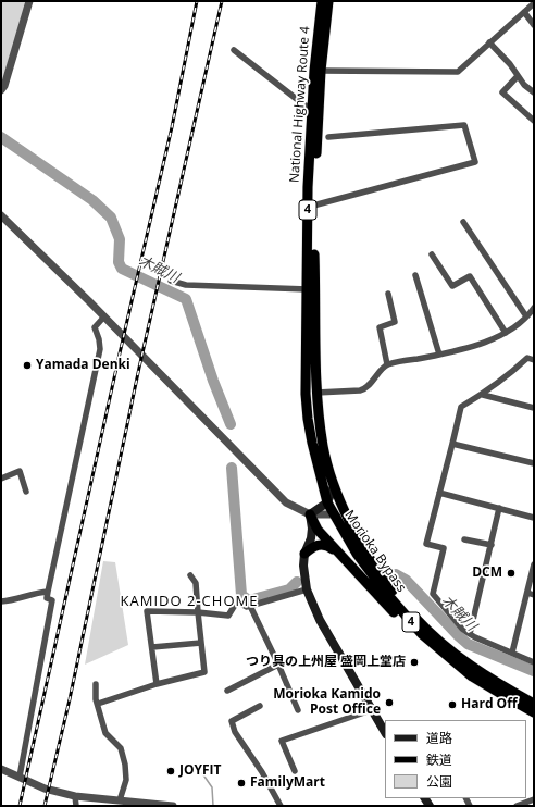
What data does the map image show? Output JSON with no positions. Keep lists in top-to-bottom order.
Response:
{
  "streets": {
    "highway": ["National Highway Route 4", "4", "Morioka Bypass"]
  },
  "crossings": [
    ["National Highway Route 4", "Morioka Bypass"]
  ],
  "districts": ["KAMIDO 2-CHOME"],
  "water": ["木賊川"],
  "places": [
    "Yamada Denki",
    "DCM",
    "つり具の上州屋 盛岡上堂店",
    "Morioka Kamido Post Office",
    "Hard Off",
    "JOYFIT",
    "FamilyMart"
  ],
  "legend": ["道路", "鉄道", "公園"]
}
